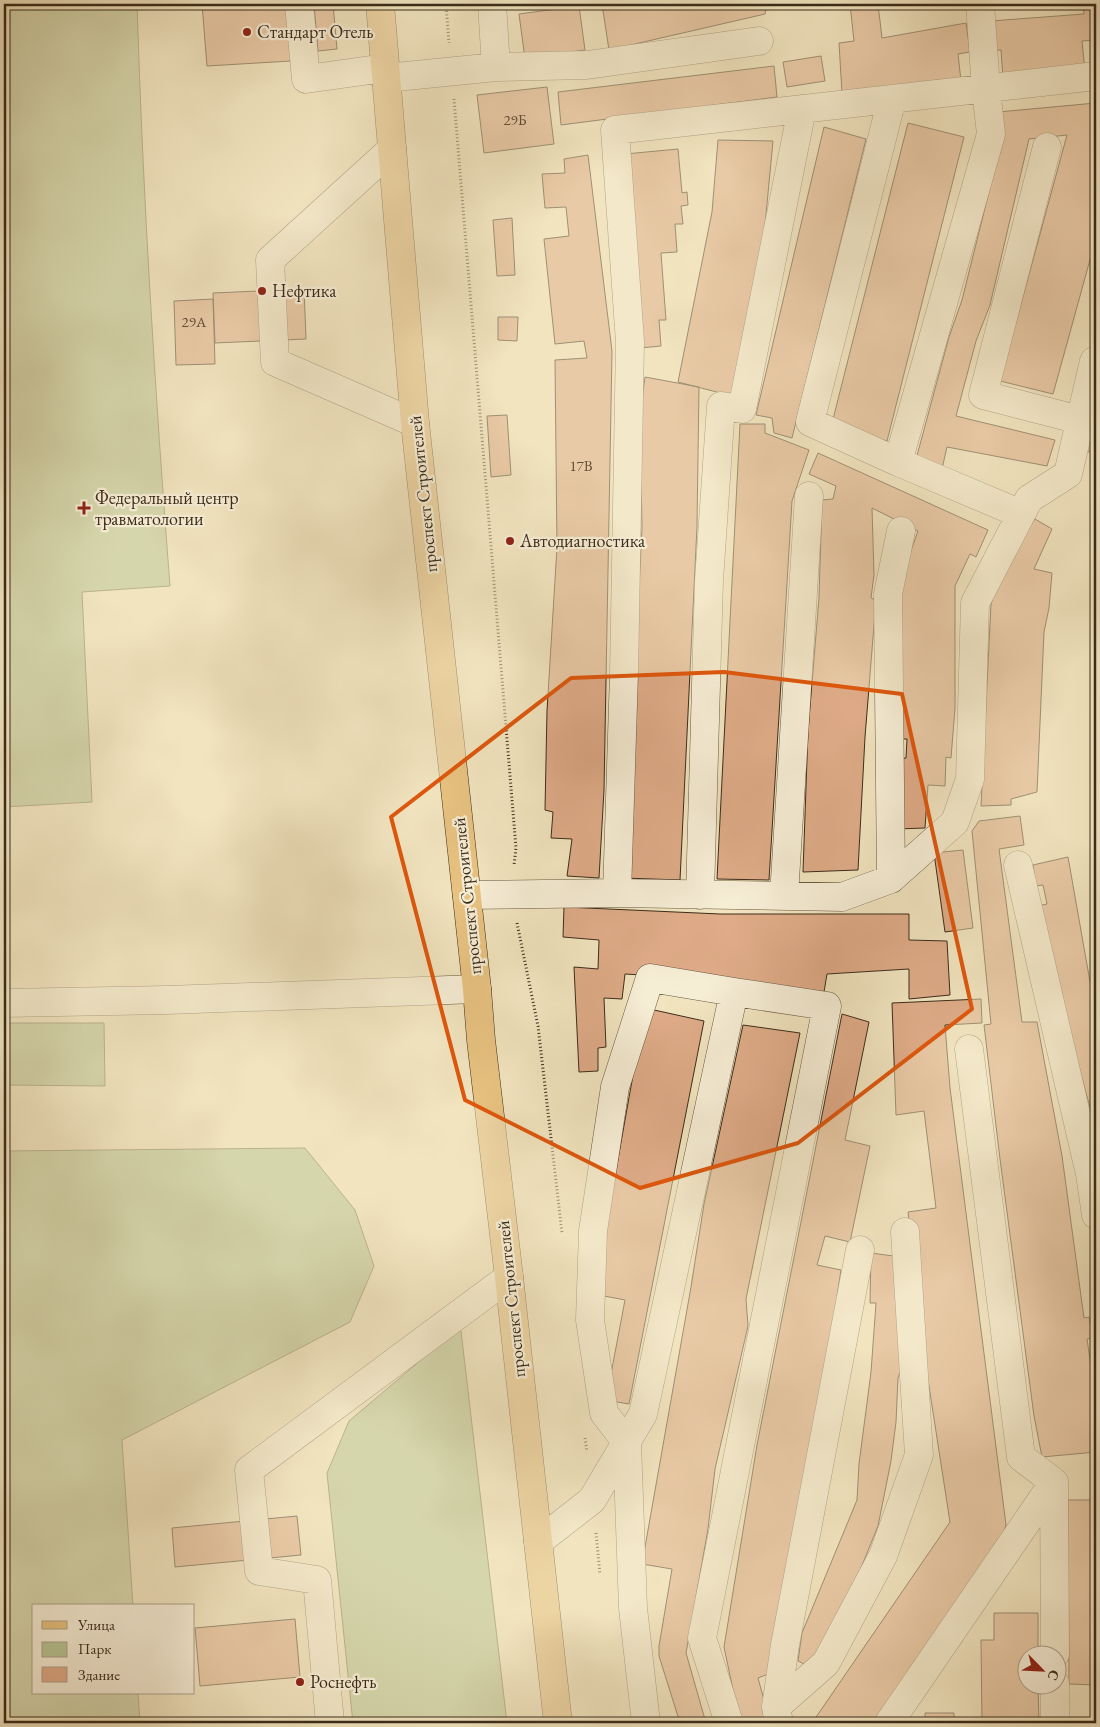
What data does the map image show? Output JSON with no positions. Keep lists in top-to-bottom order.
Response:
{
  "streets": {
    "main road": ["проспект Строителей"]
  },
  "places": {
    "other": [
      "Стандарт Отель",
      "Нефтика",
      "Автодиагностика",
      "Роснефть"
    ],
    "health": ["Федеральный центр травматологии"]
  },
  "house_numbers": ["29Б", "29А", "17В"],
  "legend": ["Улица", "Парк", "Здание"],
  "north": "bottom right"
}
